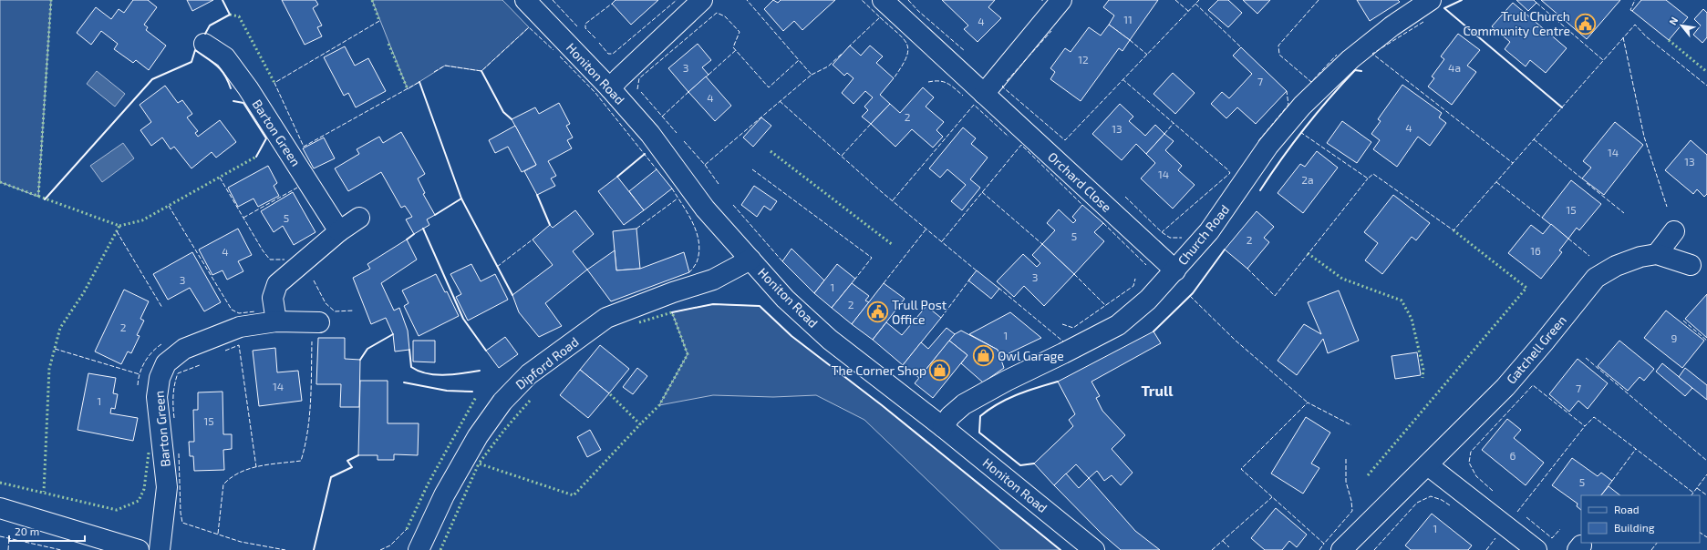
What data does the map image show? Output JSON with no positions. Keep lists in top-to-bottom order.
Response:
{
  "streets": {
    "street": [
      "Honiton Road",
      "Barton Green",
      "Orchard Close",
      "Church Road",
      "Gatchell Green",
      "Dipford Road"
    ]
  },
  "crossings": [
    ["Honiton Road", "Church Road"],
    ["Honiton Road", "Dipford Road"],
    ["Orchard Close", "Church Road"]
  ],
  "districts": ["Trull"],
  "places": {
    "public building": ["Trull Church Community Centre", "Trull Post Office"],
    "shop": ["Owl Garage", "The Corner Shop"]
  },
  "house_numbers": [
    "11",
    "4",
    "12",
    "3",
    "4a",
    "7",
    "4",
    "2",
    "4",
    "13",
    "14",
    "13",
    "14",
    "2a",
    "15",
    "5",
    "5",
    "2",
    "16",
    "4",
    "3",
    "3",
    "1",
    "2",
    "2",
    "1",
    "9",
    "14",
    "7",
    "1",
    "15",
    "6",
    "5",
    "1"
  ],
  "legend": ["Road", "Building"],
  "scale_bar": "20 m",
  "north": "top left"
}
